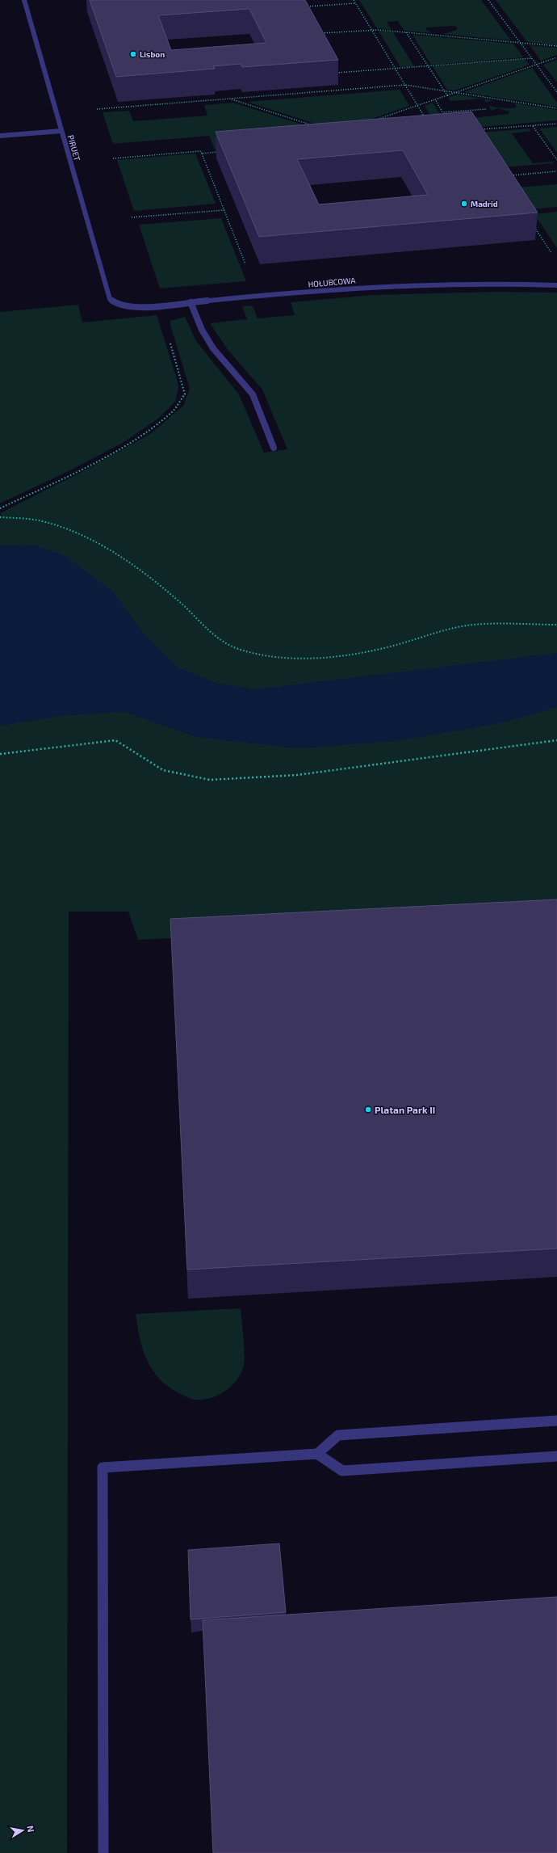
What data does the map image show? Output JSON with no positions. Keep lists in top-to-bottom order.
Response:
{
  "streets": {
    "street": ["PIRUET", "HOŁUBCOWA"]
  },
  "crossings": [
    ["PIRUET", "HOŁUBCOWA"]
  ],
  "places": ["Lisbon", "Madrid", "Platan Park II"],
  "north": "right"
}
